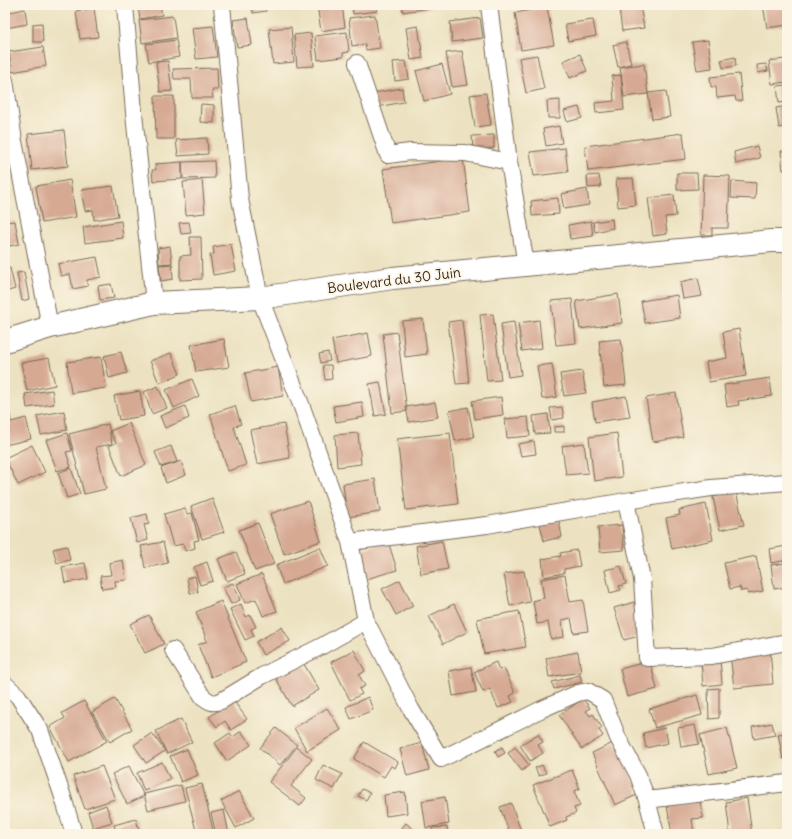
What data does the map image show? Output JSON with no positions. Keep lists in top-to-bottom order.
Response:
{
  "streets": {
    "street": ["Boulevard du 30 Juin"]
  }
}
